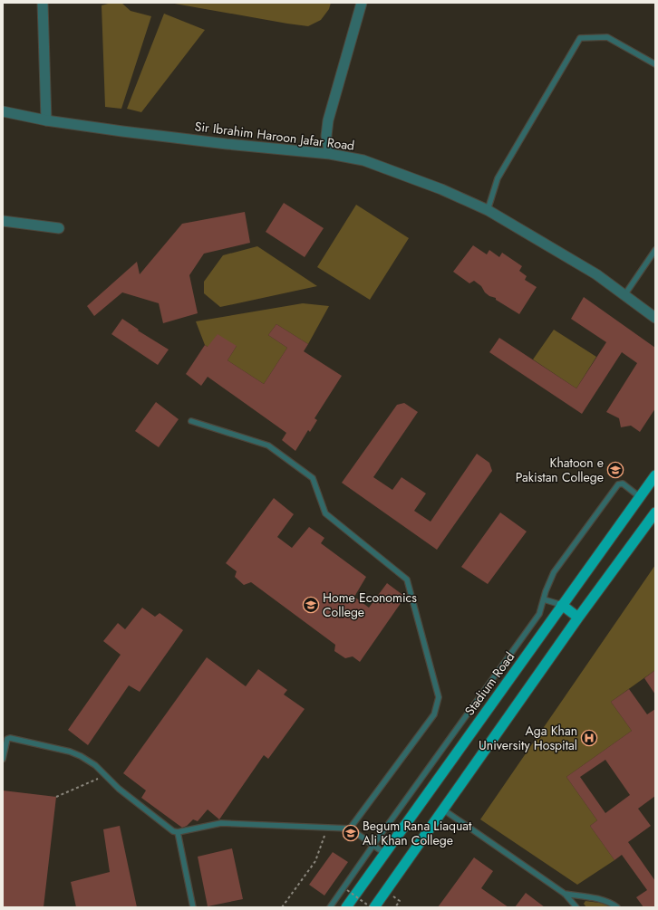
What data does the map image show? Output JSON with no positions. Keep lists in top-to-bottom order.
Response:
{
  "streets": {
    "main road": ["Stadium Road"],
    "street": ["Sir Ibrahim Haroon Jafar Road"]
  },
  "places": {
    "school or university": ["Khatoon e Pakistan College", "Home Economics College", "Begum Rana Liaquat Ali Khan College"],
    "hospital": ["Aga Khan University Hospital"]
  }
}
